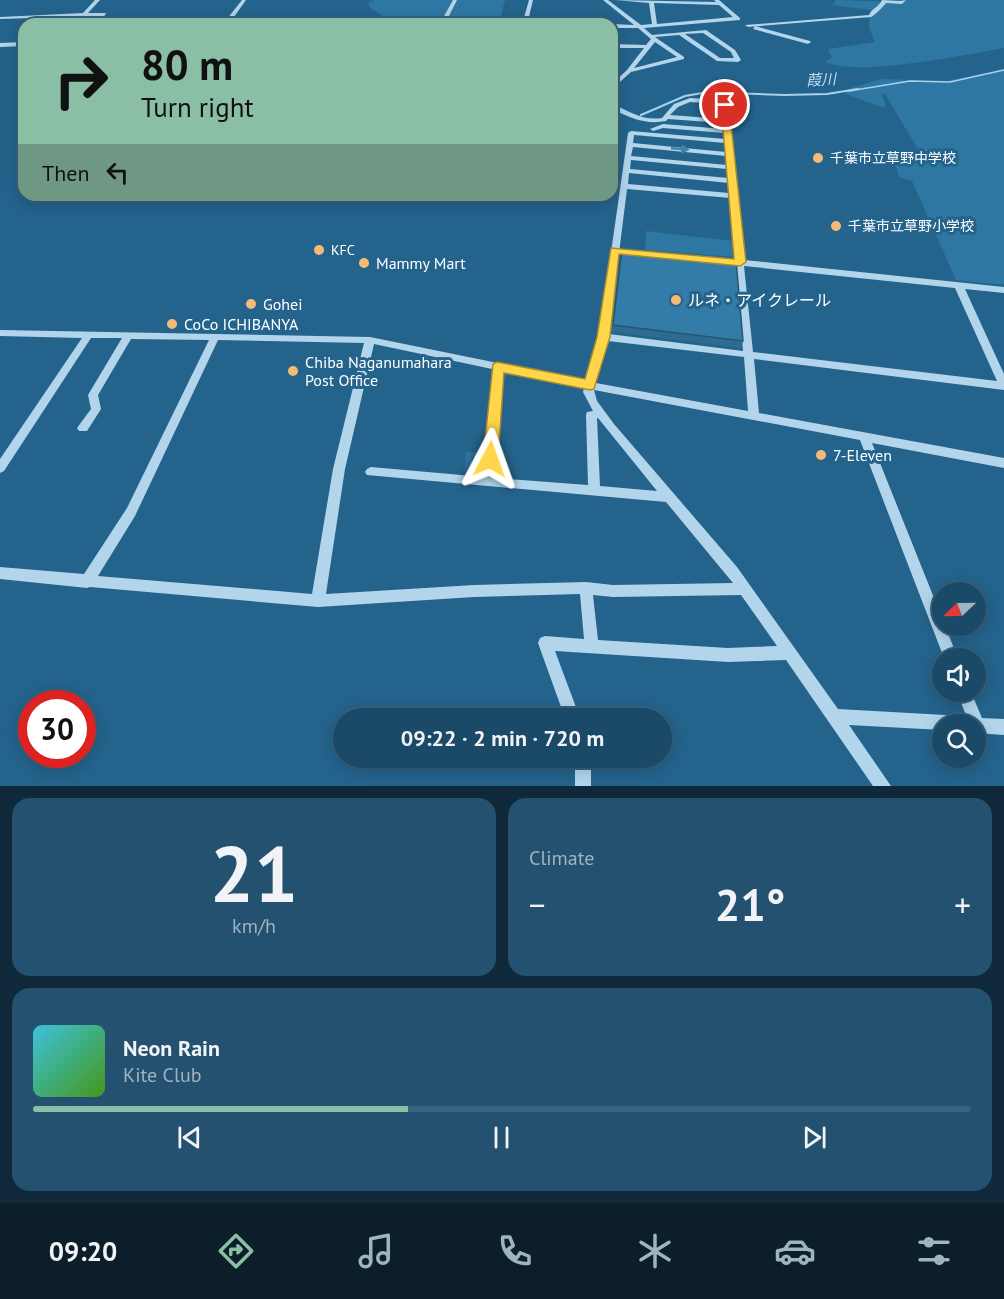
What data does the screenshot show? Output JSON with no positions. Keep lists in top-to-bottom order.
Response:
{
  "water": ["葭川"],
  "places": [
    "千葉市立草野中学校",
    "千葉市立草野小学校",
    "KFC",
    "Mammy Mart",
    "ルネ・アイクレール",
    "Gohei",
    "CoCo ICHIBANYA",
    "Chiba Naganumahara Post Office",
    "7-Eleven"
  ],
  "north": "left",
  "page": {
    "turn": ["80 m", "Turn right"],
    "then": "Then",
    "limit": "30",
    "trip": "09:22 · 2 min · 720 m",
    "tile": [
      ["21", "km/h"],
      "Climate"
    ],
    "heat": ["−", "21°", "+"],
    "song": ["Neon Rain", "Kite Club"],
    "tabs": "09:20"
  }
}
